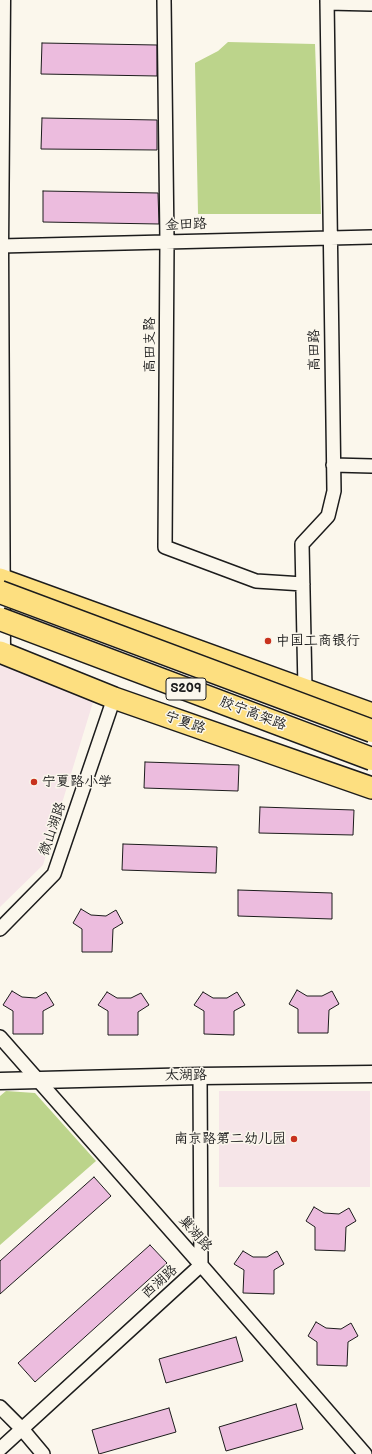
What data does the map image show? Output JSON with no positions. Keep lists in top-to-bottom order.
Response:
{
  "streets": {
    "highway": ["S209", "胶宁高架路"],
    "main road": ["宁夏路"],
    "street": [
      "金田路",
      "高田支路",
      "高田路",
      "微山湖路",
      "太湖路",
      "巢湖路",
      "西湖路"
    ]
  },
  "crossings": [
    ["金田路", "高田支路"],
    ["金田路", "高田路"],
    ["高田支路", "高田路"],
    ["宁夏路", "微山湖路"],
    ["太湖路", "巢湖路"],
    ["巢湖路", "西湖路"]
  ],
  "places": ["中国工商银行", "宁夏路小学", "南京路第二幼儿园"]
}
